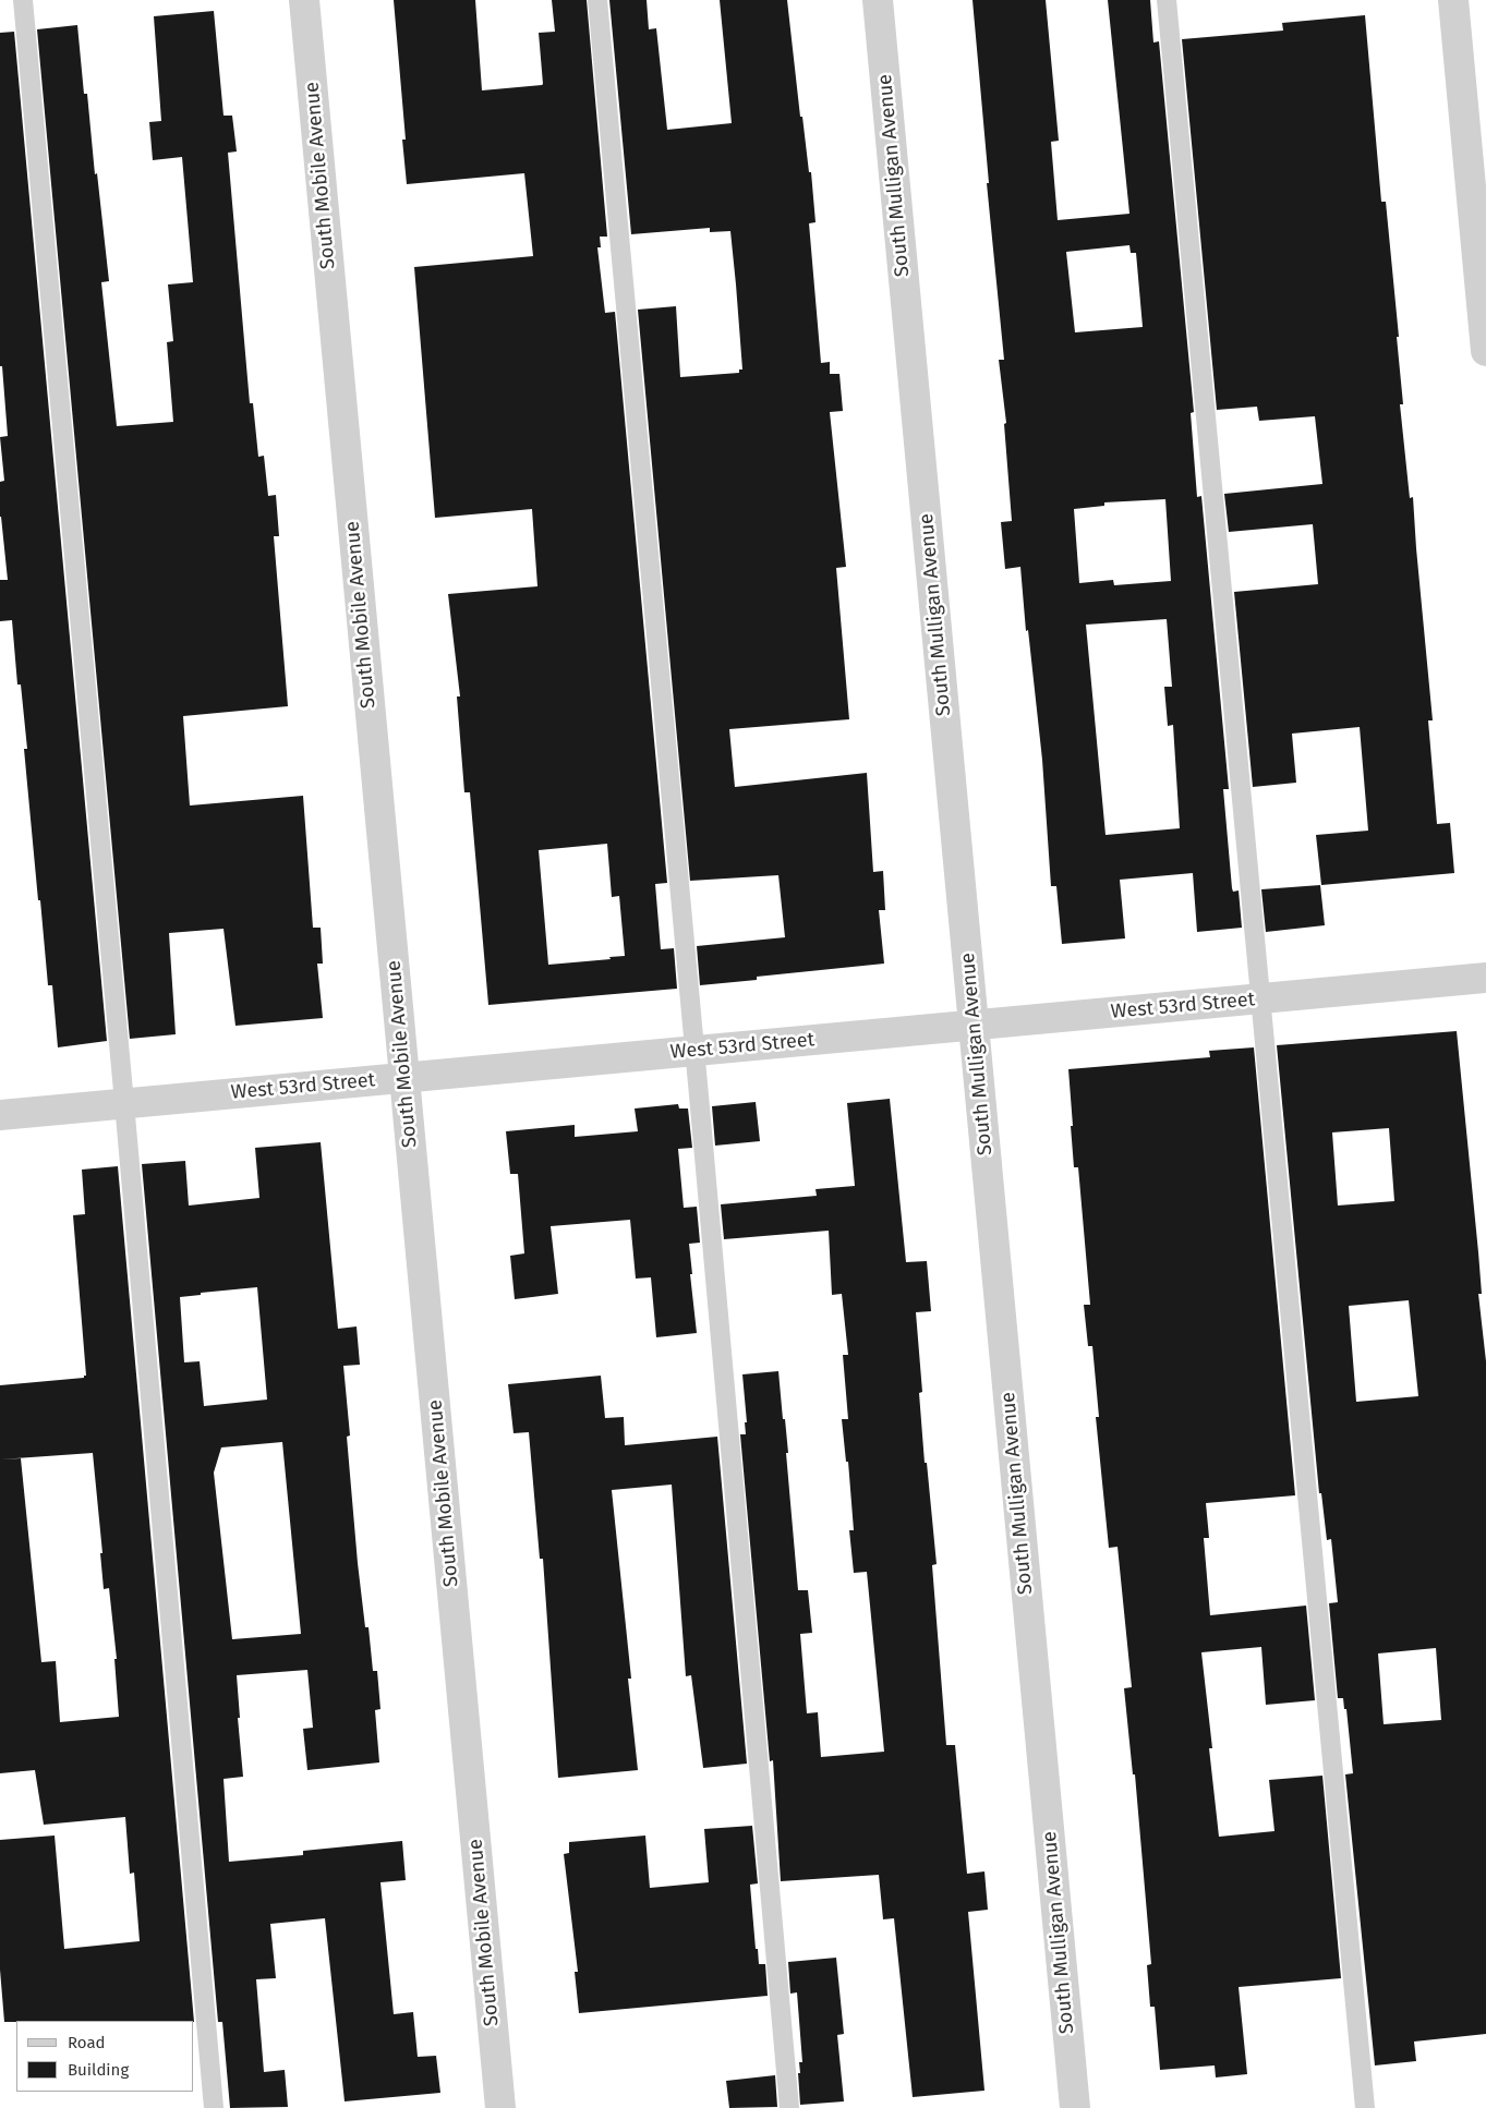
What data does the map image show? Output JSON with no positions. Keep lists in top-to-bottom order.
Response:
{
  "streets": {
    "street": ["South Mobile Avenue", "South Mulligan Avenue", "West 53rd Street"]
  },
  "crossings": [
    ["South Mobile Avenue", "West 53rd Street"],
    ["South Mulligan Avenue", "West 53rd Street"]
  ],
  "legend": ["Road", "Building"]
}
